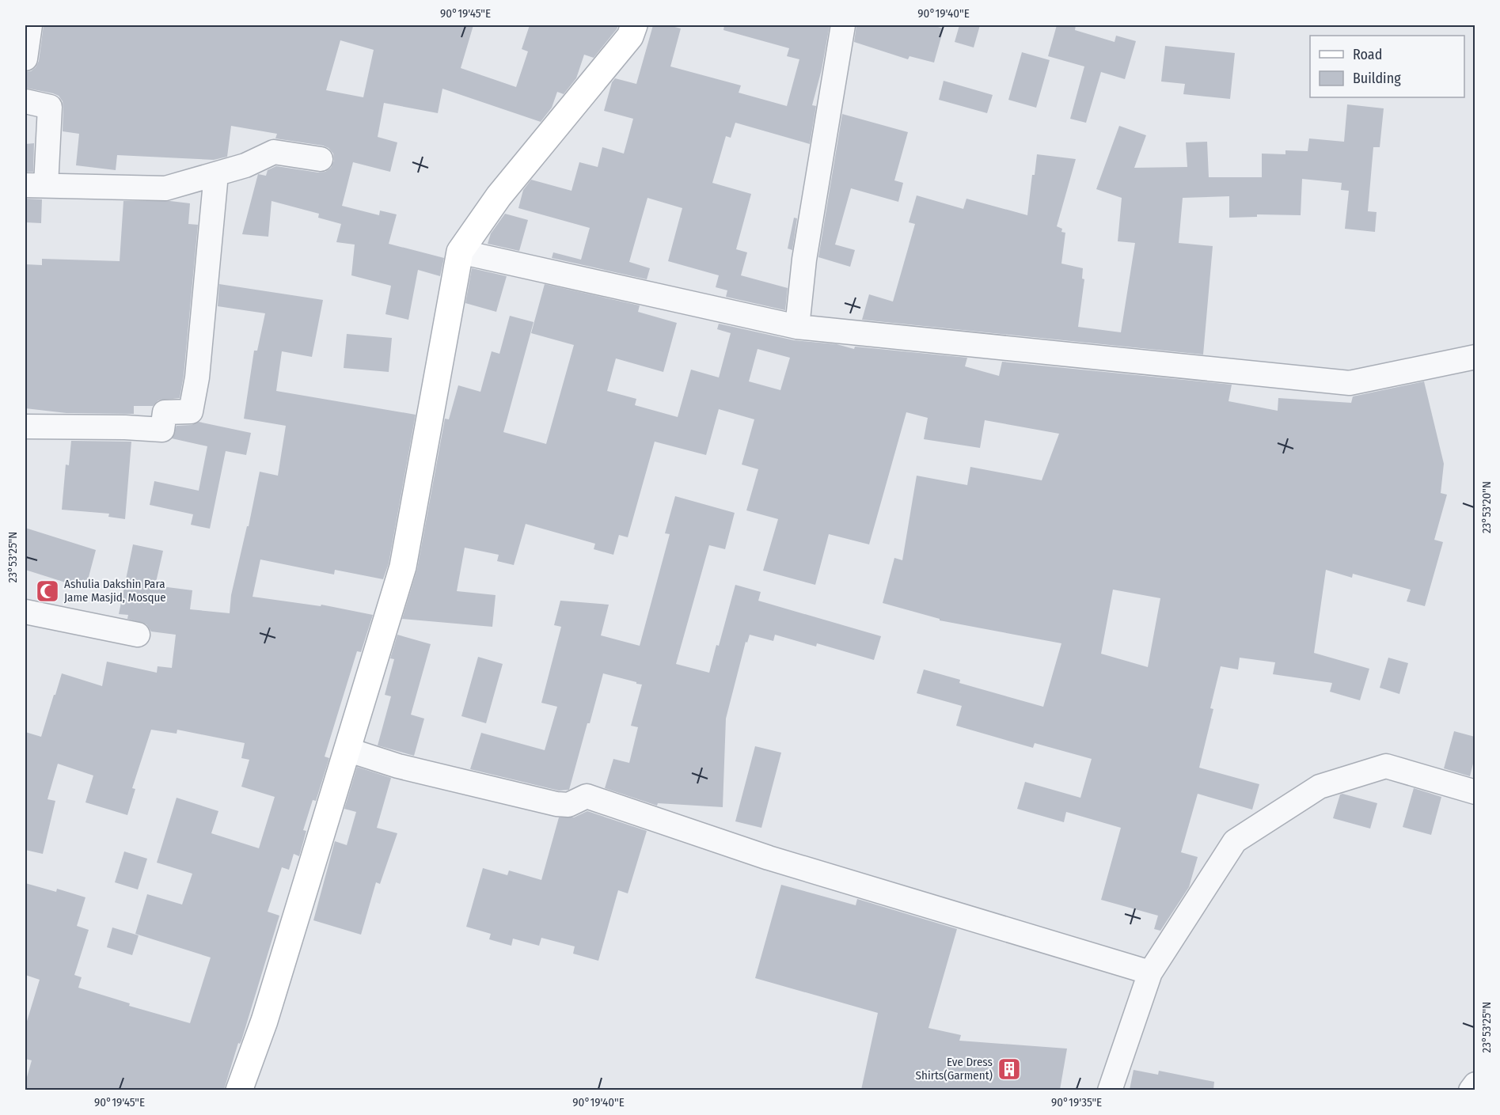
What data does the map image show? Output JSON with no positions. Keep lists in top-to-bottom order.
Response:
{
  "places": {
    "mosque": ["Ashulia Dakshin Para Jame Masjid, Mosque"],
    "building": ["Eve Dress Shirts(Garment)"]
  },
  "legend": ["Road", "Building"],
  "coordinates": [
    "90°19'45\"E",
    "90°19'40\"E",
    "23°53'20\"N",
    "23°53'25\"N",
    "90°19'35\"E"
  ]
}
